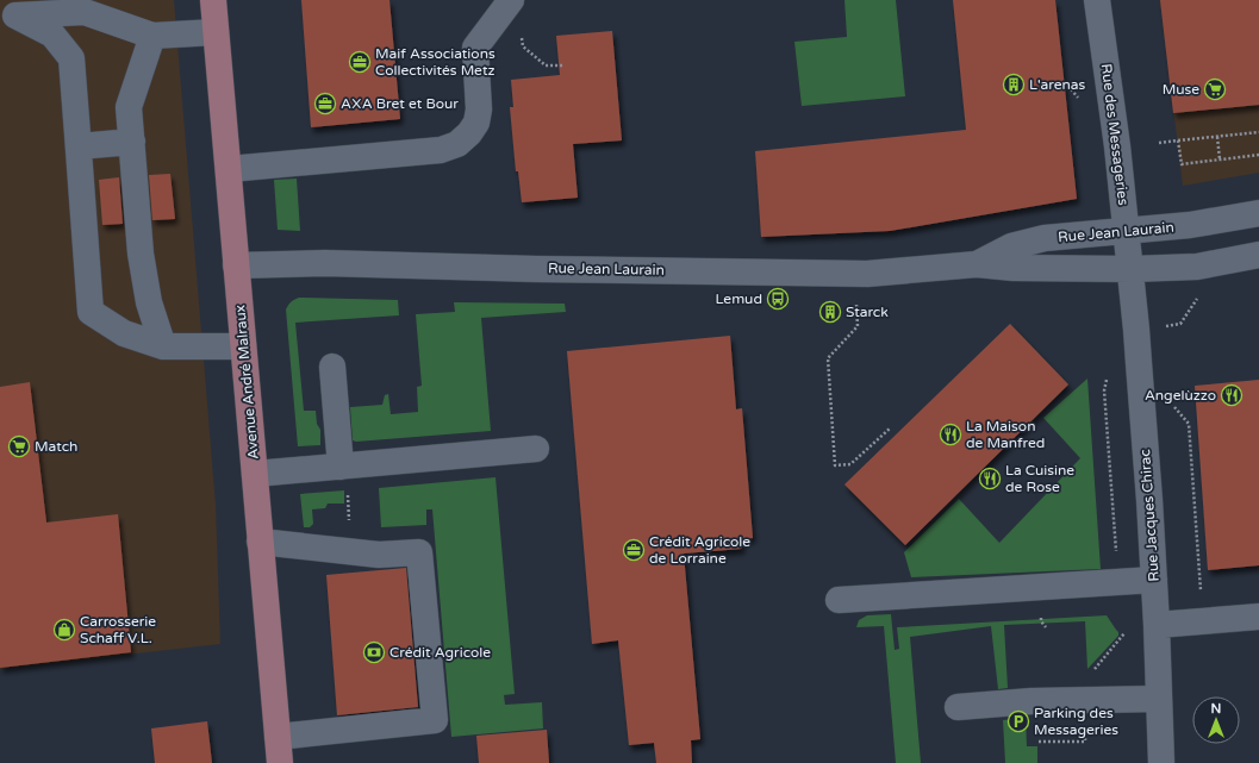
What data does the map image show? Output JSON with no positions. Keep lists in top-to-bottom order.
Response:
{
  "streets": {
    "main road": ["Avenue André Malraux"],
    "street": ["Rue des Messageries", "Rue Jean Laurain", "Rue Jacques Chirac"]
  },
  "crossings": [
    ["Rue des Messageries", "Rue Jean Laurain"],
    ["Rue des Messageries", "Rue Jacques Chirac"],
    ["Rue Jean Laurain", "Avenue André Malraux"],
    ["Rue Jean Laurain", "Rue Jacques Chirac"]
  ],
  "places": {
    "office": ["Maif Associations Collectivités Metz", "AXA Bret et Bour", "Crédit Agricole de Lorraine"],
    "building": ["L'arenas", "Starck"],
    "supermarket": ["Muse", "Match"],
    "bus stop": ["Lemud"],
    "restaurant": ["Angelùzzo", "La Maison de Manfred", "La Cuisine de Rose"],
    "shop": ["Carrosserie Schaff V.L."],
    "bank": ["Crédit Agricole"],
    "parking": ["Parking des Messageries"]
  },
  "north": "top"
}
